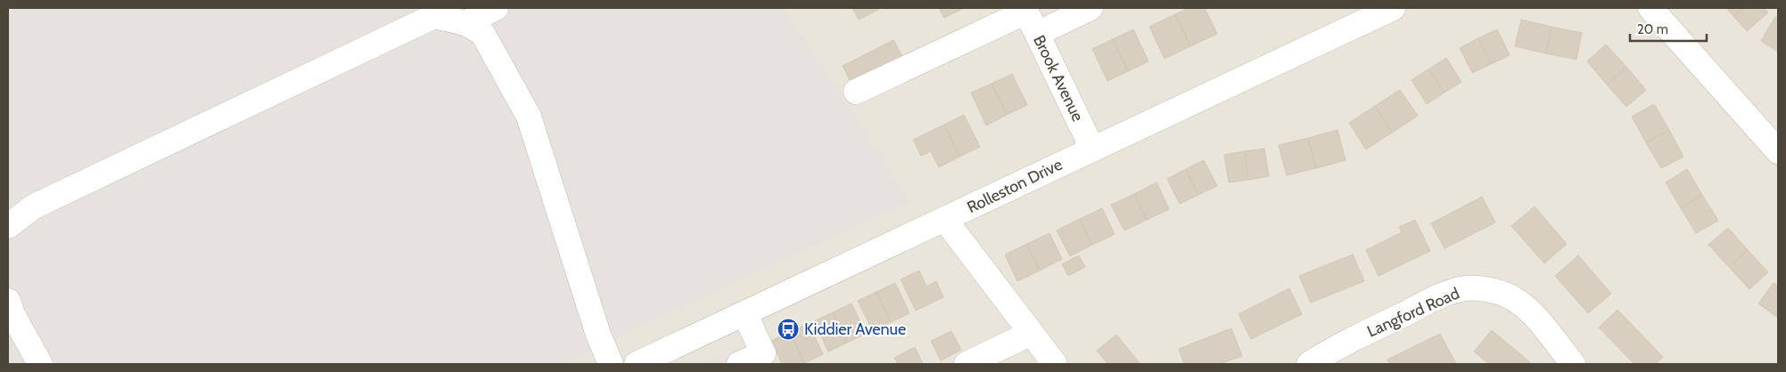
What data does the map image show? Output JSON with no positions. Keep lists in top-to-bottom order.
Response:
{
  "streets": {
    "street": ["Brook Avenue", "Rolleston Drive", "Langford Road"]
  },
  "crossings": [
    ["Brook Avenue", "Rolleston Drive"]
  ],
  "places": {
    "bus stop": ["Kiddier Avenue"]
  },
  "scale_bar": "20 m"
}
